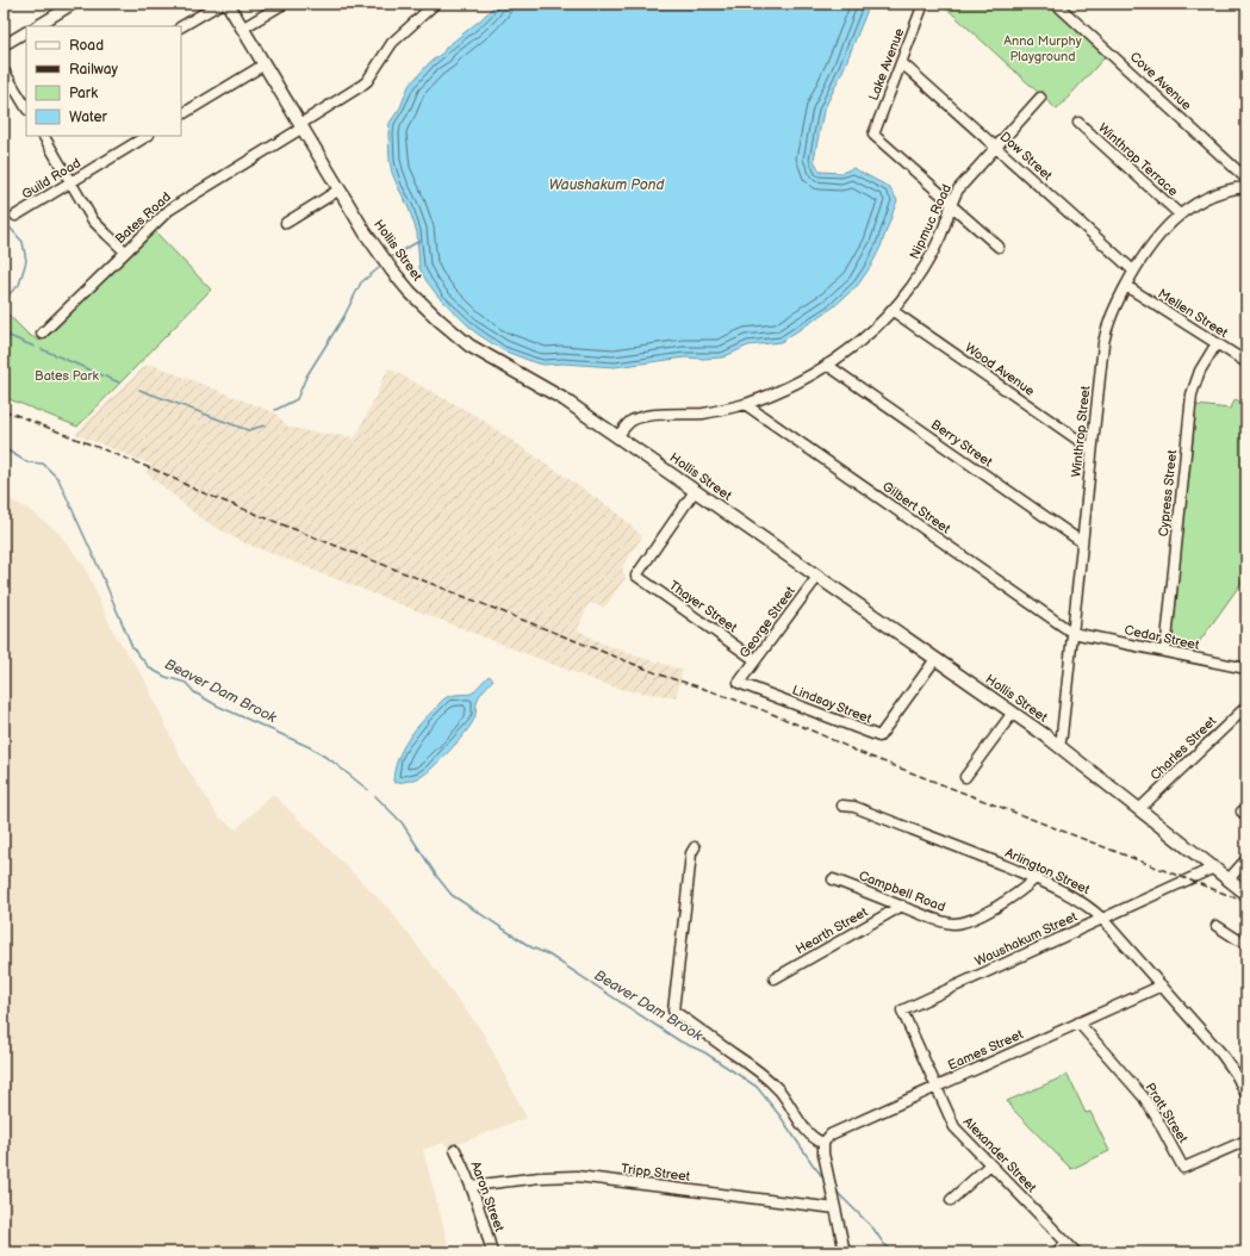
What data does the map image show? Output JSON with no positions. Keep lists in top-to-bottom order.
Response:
{
  "streets": {
    "main road": ["Hollis Street"],
    "street": [
      "Lake Avenue",
      "Cove Avenue",
      "Dow Street",
      "Winthrop Terrace",
      "Guild Road",
      "Bates Road",
      "Nipmuc Road",
      "Mellen Street",
      "Wood Avenue",
      "Winthrop Street",
      "Berry Street",
      "Cypress Street",
      "Gilbert Street",
      "Thayer Street",
      "George Street",
      "Cedar Street",
      "Lindsay Street",
      "Charles Street",
      "Arlington Street",
      "Campbell Road",
      "Hearth Street",
      "Waushakum Street",
      "Eames Street",
      "Pratt Street",
      "Alexander Street",
      "Tripp Street",
      "Aaron Street"
    ]
  },
  "crossings": [
    ["Lake Avenue", "Dow Street"],
    ["Lake Avenue", "Nipmuc Road"],
    ["Dow Street", "Nipmuc Road"],
    ["Dow Street", "Winthrop Street"],
    ["Winthrop Terrace", "Winthrop Street"],
    ["Bates Road", "Hollis Street"],
    ["Nipmuc Road", "Hollis Street"],
    ["Nipmuc Road", "Wood Avenue"],
    ["Nipmuc Road", "Berry Street"],
    ["Nipmuc Road", "Gilbert Street"],
    ["Hollis Street", "Winthrop Street"],
    ["Hollis Street", "Thayer Street"],
    ["Hollis Street", "George Street"],
    ["Hollis Street", "Lindsay Street"],
    ["Hollis Street", "Charles Street"],
    ["Hollis Street", "Waushakum Street"],
    ["Mellen Street", "Winthrop Street"],
    ["Mellen Street", "Cypress Street"],
    ["Wood Avenue", "Winthrop Street"],
    ["Winthrop Street", "Berry Street"],
    ["Winthrop Street", "Gilbert Street"],
    ["Winthrop Street", "Cedar Street"],
    ["Cypress Street", "Cedar Street"],
    ["Gilbert Street", "Cedar Street"],
    ["Thayer Street", "George Street"],
    ["George Street", "Lindsay Street"],
    ["Arlington Street", "Campbell Road"],
    ["Arlington Street", "Waushakum Street"],
    ["Arlington Street", "Eames Street"],
    ["Campbell Road", "Hearth Street"],
    ["Waushakum Street", "Alexander Street"],
    ["Eames Street", "Pratt Street"],
    ["Eames Street", "Alexander Street"],
    ["Tripp Street", "Aaron Street"]
  ],
  "water": ["Waushakum Pond", "Beaver Dam Brook"],
  "parks": ["Anna Murphy Playground", "Bates Park"],
  "legend": [
    "Road",
    "Railway",
    "Park",
    "Water"
  ]
}
